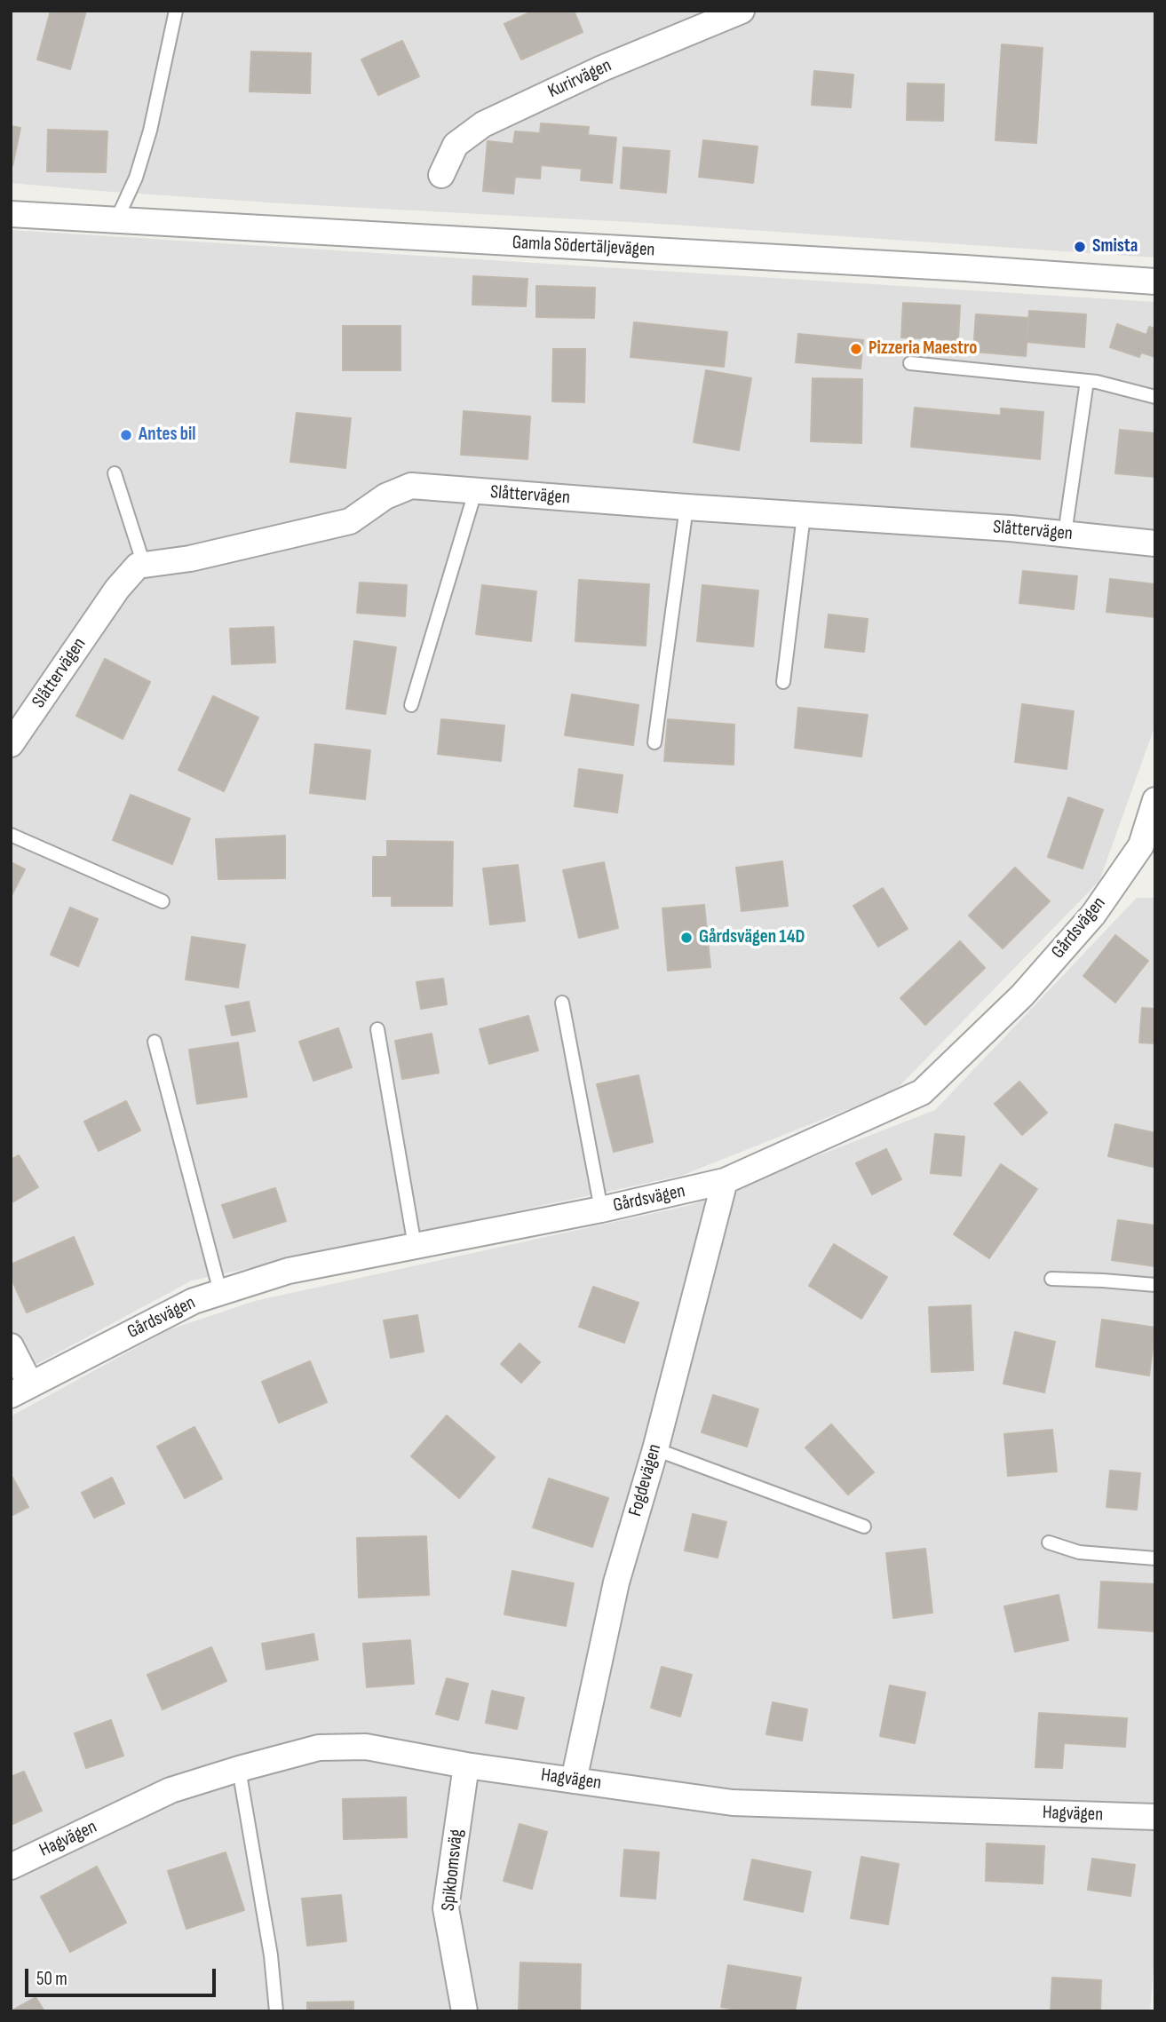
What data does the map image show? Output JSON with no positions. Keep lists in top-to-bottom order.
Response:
{
  "streets": {
    "street": [
      "Kurirvägen",
      "Gamla Södertäljevägen",
      "Slåttervägen",
      "Gårdsvägen",
      "Fogdevägen",
      "Hagvägen",
      "Spikbomsväg"
    ]
  },
  "crossings": [
    ["Gårdsvägen", "Fogdevägen"],
    ["Fogdevägen", "Hagvägen"],
    ["Hagvägen", "Spikbomsväg"]
  ],
  "places": [
    "Smista",
    "Pizzeria Maestro",
    "Antes bil",
    "Gårdsvägen 14D"
  ],
  "scale_bar": "50 m"
}
